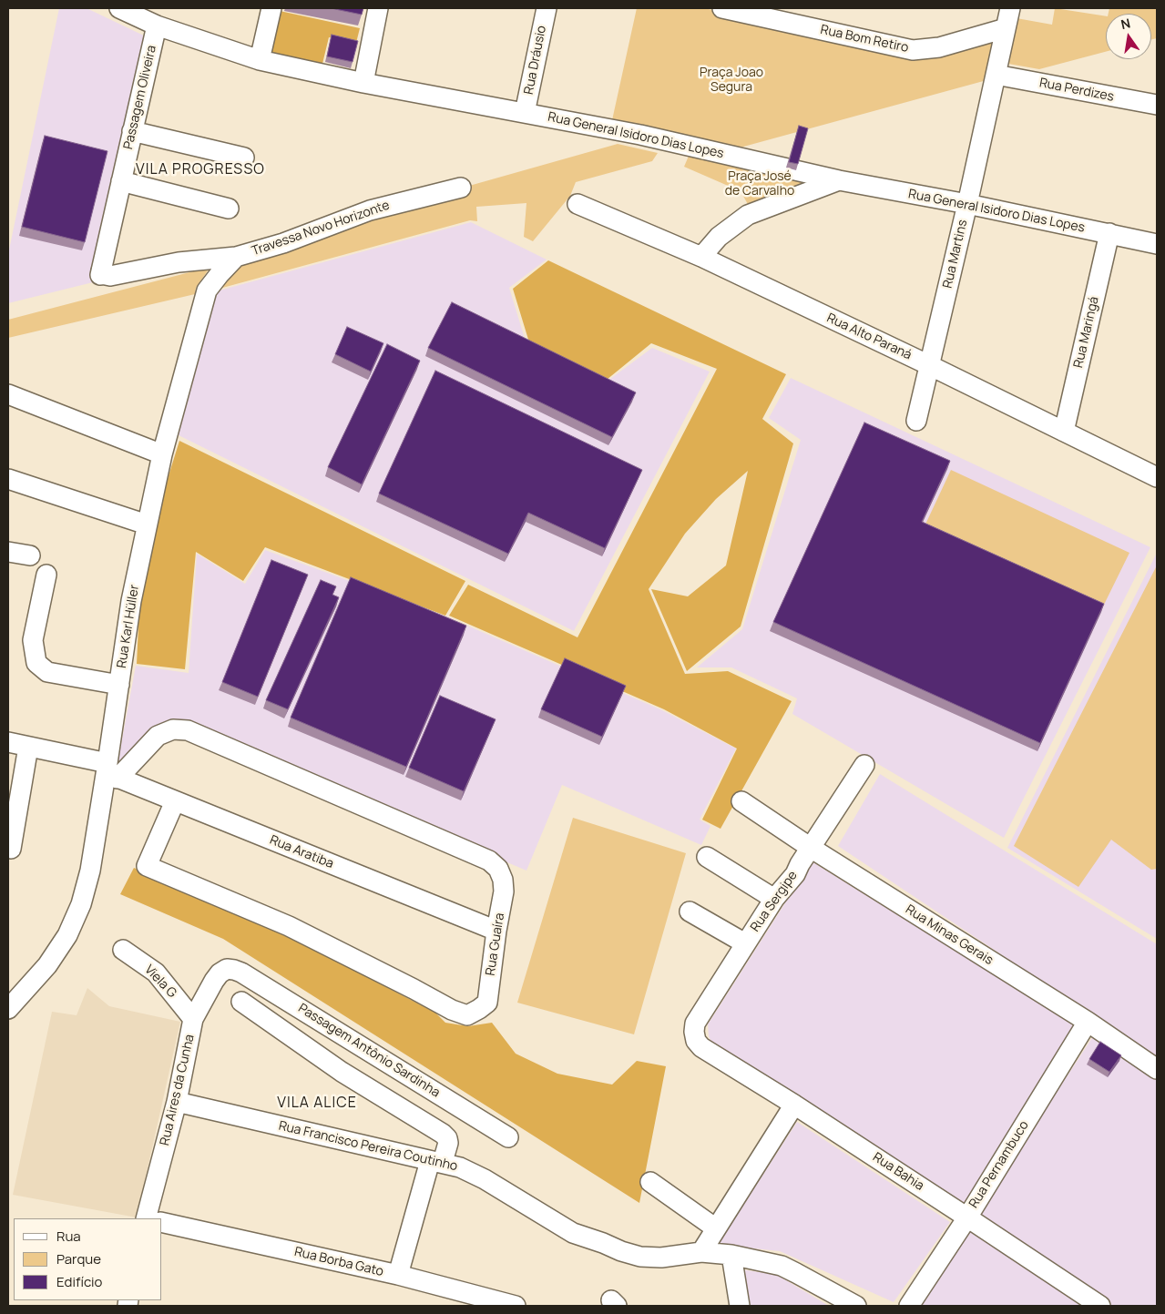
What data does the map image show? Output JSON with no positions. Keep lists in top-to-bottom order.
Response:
{
  "streets": {
    "street": [
      "Rua Bom Retiro",
      "Rua Dráusio",
      "Rua Perdizes",
      "Passagem Oliveira",
      "Rua General Isidoro Dias Lopes",
      "Travessa Novo Horizonte",
      "Rua Martins",
      "Rua Maringá",
      "Rua Alto Paraná",
      "Rua Karl Hüller",
      "Rua Aratiba",
      "Rua Sergipe",
      "Rua Minas Gerais",
      "Rua Guaíra",
      "Viela G",
      "Passagem Antônio Sardinha",
      "Rua Aires da Cunha",
      "Rua Francisco Pereira Coutinho",
      "Rua Pernambuco",
      "Rua Bahia",
      "Rua Borba Gato"
    ]
  },
  "crossings": [
    ["Rua Bom Retiro", "Rua Martins"],
    ["Rua Dráusio", "Rua General Isidoro Dias Lopes"],
    ["Rua Perdizes", "Rua Martins"],
    ["Passagem Oliveira", "Rua General Isidoro Dias Lopes"],
    ["Passagem Oliveira", "Travessa Novo Horizonte"],
    ["Rua General Isidoro Dias Lopes", "Rua Martins"],
    ["Rua General Isidoro Dias Lopes", "Rua Maringá"],
    ["Travessa Novo Horizonte", "Rua Karl Hüller"],
    ["Rua Martins", "Rua Alto Paraná"],
    ["Rua Maringá", "Rua Alto Paraná"],
    ["Rua Karl Hüller", "Rua Aratiba"],
    ["Rua Karl Hüller", "Rua Guaíra"],
    ["Rua Aratiba", "Rua Guaíra"],
    ["Rua Sergipe", "Rua Minas Gerais"],
    ["Rua Sergipe", "Rua Bahia"],
    ["Rua Minas Gerais", "Rua Pernambuco"],
    ["Viela G", "Rua Aires da Cunha"],
    ["Passagem Antônio Sardinha", "Rua Aires da Cunha"],
    ["Rua Aires da Cunha", "Rua Francisco Pereira Coutinho"],
    ["Rua Pernambuco", "Rua Bahia"]
  ],
  "districts": ["VILA PROGRESSO", "VILA ALICE"],
  "parks": ["Praça Joao Segura", "Praça José de Carvalho"],
  "legend": ["Rua", "Parque", "Edifício"],
  "north": "top"
}
